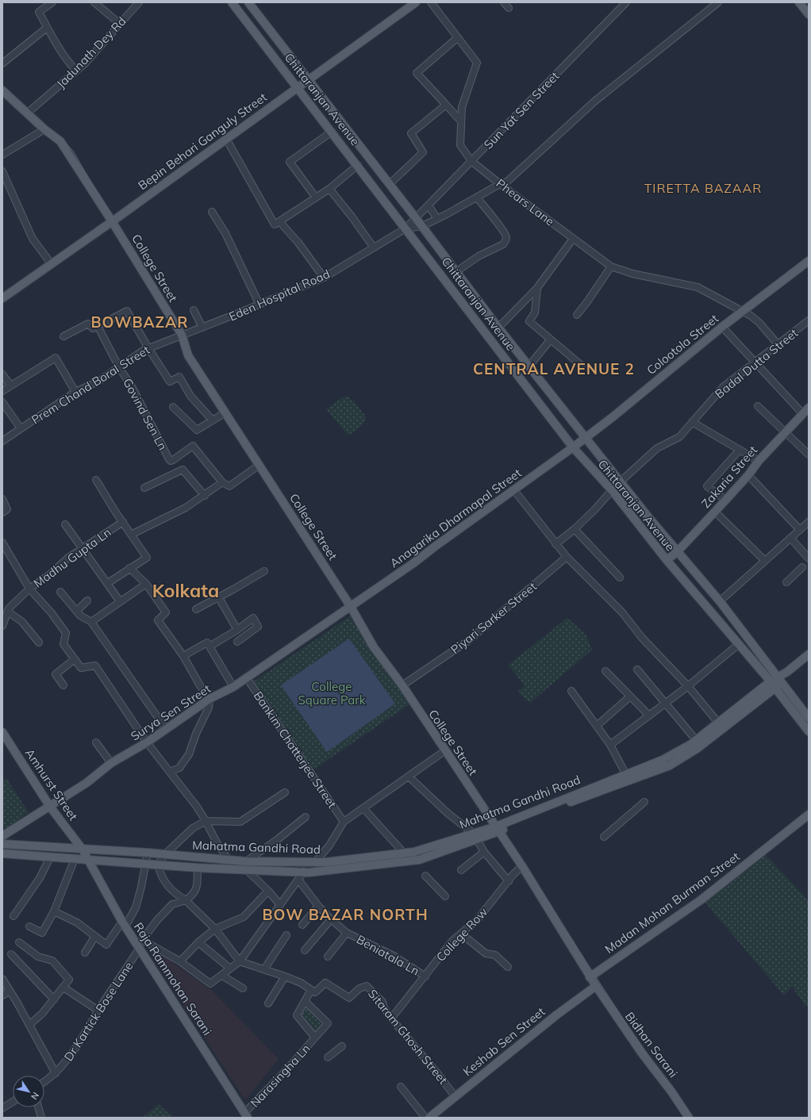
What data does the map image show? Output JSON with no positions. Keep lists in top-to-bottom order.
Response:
{
  "streets": {
    "main road": [
      "Chittaranjan Avenue",
      "Bepin Behari Ganguly Street",
      "College Street",
      "Colootola Street",
      "Zakaria Street",
      "Anagarika Dharmapal Street",
      "Surya Sen Street",
      "Amhurst Street",
      "Mahatma Gandhi Road",
      "Madan Mohan Burman Street",
      "Raja Rammohan Sarani",
      "Keshab Sen Street",
      "Bidhan Sarani"
    ],
    "street": [
      "Jadunath Dey Rd",
      "Sun Yat Sen Street",
      "Phears Lane",
      "Eden Hospital Road",
      "Badal Dutta Street",
      "Prem Chand Boral Street",
      "Govind Sen Ln",
      "Madhu Gupta Ln",
      "Piyari Sarker Street",
      "Bankim Chatterjee Street",
      "College Row",
      "Beniatala Ln",
      "Dr Kartick Bose Lane",
      "Sitaram Ghosh Street",
      "Narasingha Ln"
    ]
  },
  "crossings": [
    ["Jadunath Dey Rd", "College Street"],
    ["Chittaranjan Avenue", "Sun Yat Sen Street"],
    ["Chittaranjan Avenue", "Bepin Behari Ganguly Street"],
    ["Chittaranjan Avenue", "Eden Hospital Road"],
    ["Chittaranjan Avenue", "Colootola Street"],
    ["Chittaranjan Avenue", "Zakaria Street"],
    ["Chittaranjan Avenue", "Anagarika Dharmapal Street"],
    ["Chittaranjan Avenue", "Mahatma Gandhi Road"],
    ["Sun Yat Sen Street", "Phears Lane"],
    ["Sun Yat Sen Street", "Eden Hospital Road"],
    ["Bepin Behari Ganguly Street", "College Street"],
    ["Phears Lane", "Colootola Street"],
    ["Phears Lane", "Badal Dutta Street"],
    ["College Street", "Eden Hospital Road"],
    ["College Street", "Prem Chand Boral Street"],
    ["College Street", "Anagarika Dharmapal Street"],
    ["College Street", "Piyari Sarker Street"],
    ["College Street", "Surya Sen Street"],
    ["College Street", "Mahatma Gandhi Road"],
    ["College Street", "Madan Mohan Burman Street"],
    ["College Street", "College Row"],
    ["College Street", "Keshab Sen Street"],
    ["College Street", "Bidhan Sarani"],
    ["Eden Hospital Road", "Prem Chand Boral Street"],
    ["Colootola Street", "Anagarika Dharmapal Street"],
    ["Prem Chand Boral Street", "Govind Sen Ln"],
    ["Anagarika Dharmapal Street", "Surya Sen Street"],
    ["Surya Sen Street", "Bankim Chatterjee Street"],
    ["Surya Sen Street", "Amhurst Street"],
    ["Amhurst Street", "Mahatma Gandhi Road"],
    ["Amhurst Street", "Raja Rammohan Sarani"],
    ["Mahatma Gandhi Road", "Raja Rammohan Sarani"],
    ["College Row", "Beniatala Ln"],
    ["College Row", "Sitaram Ghosh Street"],
    ["Raja Rammohan Sarani", "Dr Kartick Bose Lane"],
    ["Raja Rammohan Sarani", "Narasingha Ln"],
    ["Sitaram Ghosh Street", "Keshab Sen Street"],
    ["Keshab Sen Street", "Bidhan Sarani"]
  ],
  "districts": [
    "TIRETTA BAZAAR",
    "BOWBAZAR",
    "CENTRAL AVENUE 2",
    "Kolkata",
    "BOW BAZAR NORTH"
  ],
  "parks": ["College Square Park"],
  "north": "bottom right"
}
